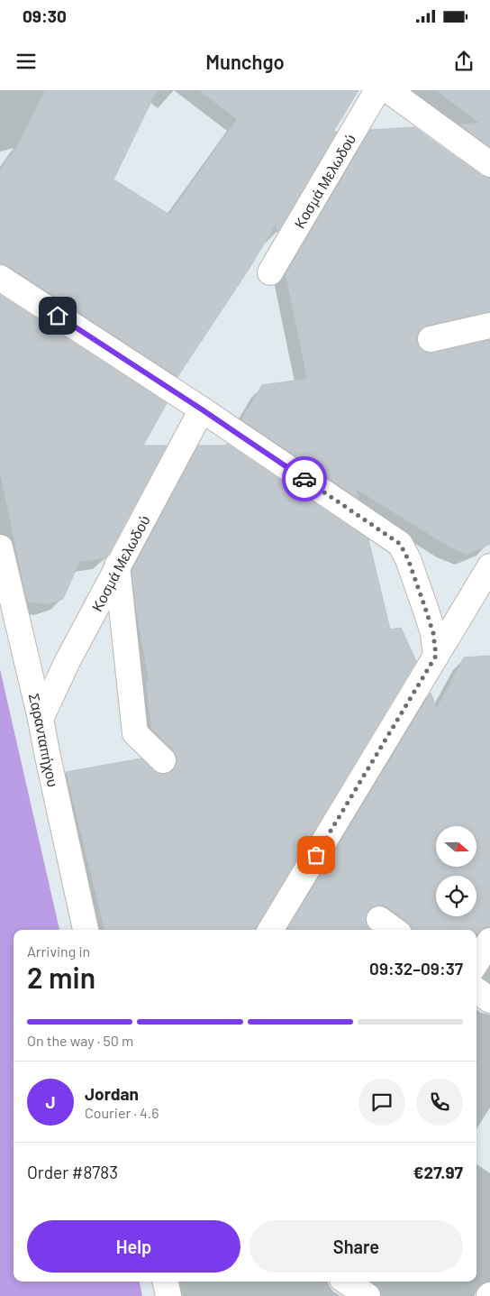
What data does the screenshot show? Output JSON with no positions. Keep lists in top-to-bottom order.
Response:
{
  "streets": {
    "street": ["Κοσμά Μελωδού", "Σαρανταπήχου"]
  },
  "crossings": [
    ["Κοσμά Μελωδού", "Σαρανταπήχου"]
  ],
  "north": "right",
  "page": {
    "status": "09:30",
    "header": "Munchgo",
    "heading": ["2 min", "Arriving in", "09:32–09:37"],
    "panel": [
      "Jordan",
      "Courier · 4.6",
      "Order #8783",
      "€27.97"
    ],
    "bar": "On the way · 50 m",
    "round": "J",
    "buttons": ["Help", "Share"]
  }
}
